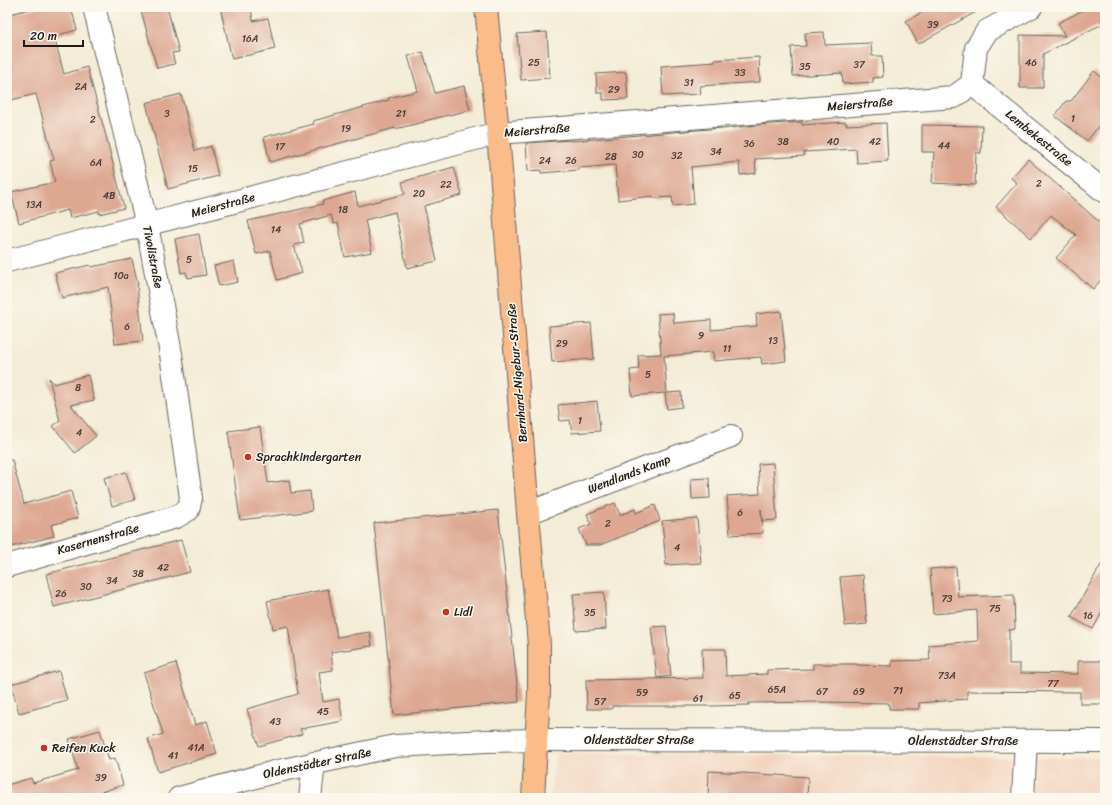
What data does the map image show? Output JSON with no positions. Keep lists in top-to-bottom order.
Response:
{
  "streets": {
    "main road": ["Bernhard-Nigebur-Straße"],
    "street": [
      "Meierstraße",
      "Lembekestraße",
      "Tivolistraße",
      "Wendlands Kamp",
      "Kasernenstraße",
      "Oldenstädter Straße"
    ]
  },
  "crossings": [
    ["Meierstraße", "Lembekestraße"],
    ["Meierstraße", "Tivolistraße"],
    ["Meierstraße", "Bernhard-Nigebur-Straße"],
    ["Tivolistraße", "Kasernenstraße"],
    ["Bernhard-Nigebur-Straße", "Wendlands Kamp"],
    ["Bernhard-Nigebur-Straße", "Oldenstädter Straße"]
  ],
  "places": ["Sprachkindergarten", "Lidl", "Reifen Kuck"],
  "house_numbers": [
    "39",
    "16A",
    "25",
    "46",
    "37",
    "35",
    "33",
    "31",
    "2A",
    "29",
    "3",
    "21",
    "1",
    "2",
    "19",
    "38",
    "40",
    "42",
    "36",
    "44",
    "17",
    "34",
    "30",
    "32",
    "28",
    "24",
    "26",
    "6A",
    "15",
    "2",
    "22",
    "20",
    "4B",
    "13A",
    "18",
    "14",
    "5",
    "10a",
    "6",
    "9",
    "13",
    "29",
    "11",
    "5",
    "8",
    "1",
    "4",
    "6",
    "2",
    "4",
    "42",
    "38",
    "34",
    "30",
    "26",
    "73",
    "75",
    "35",
    "16",
    "73A",
    "77",
    "65A",
    "71",
    "67",
    "69",
    "59",
    "65",
    "61",
    "57",
    "45",
    "43",
    "41A",
    "41",
    "39"
  ],
  "scale_bar": "20 m"
}
